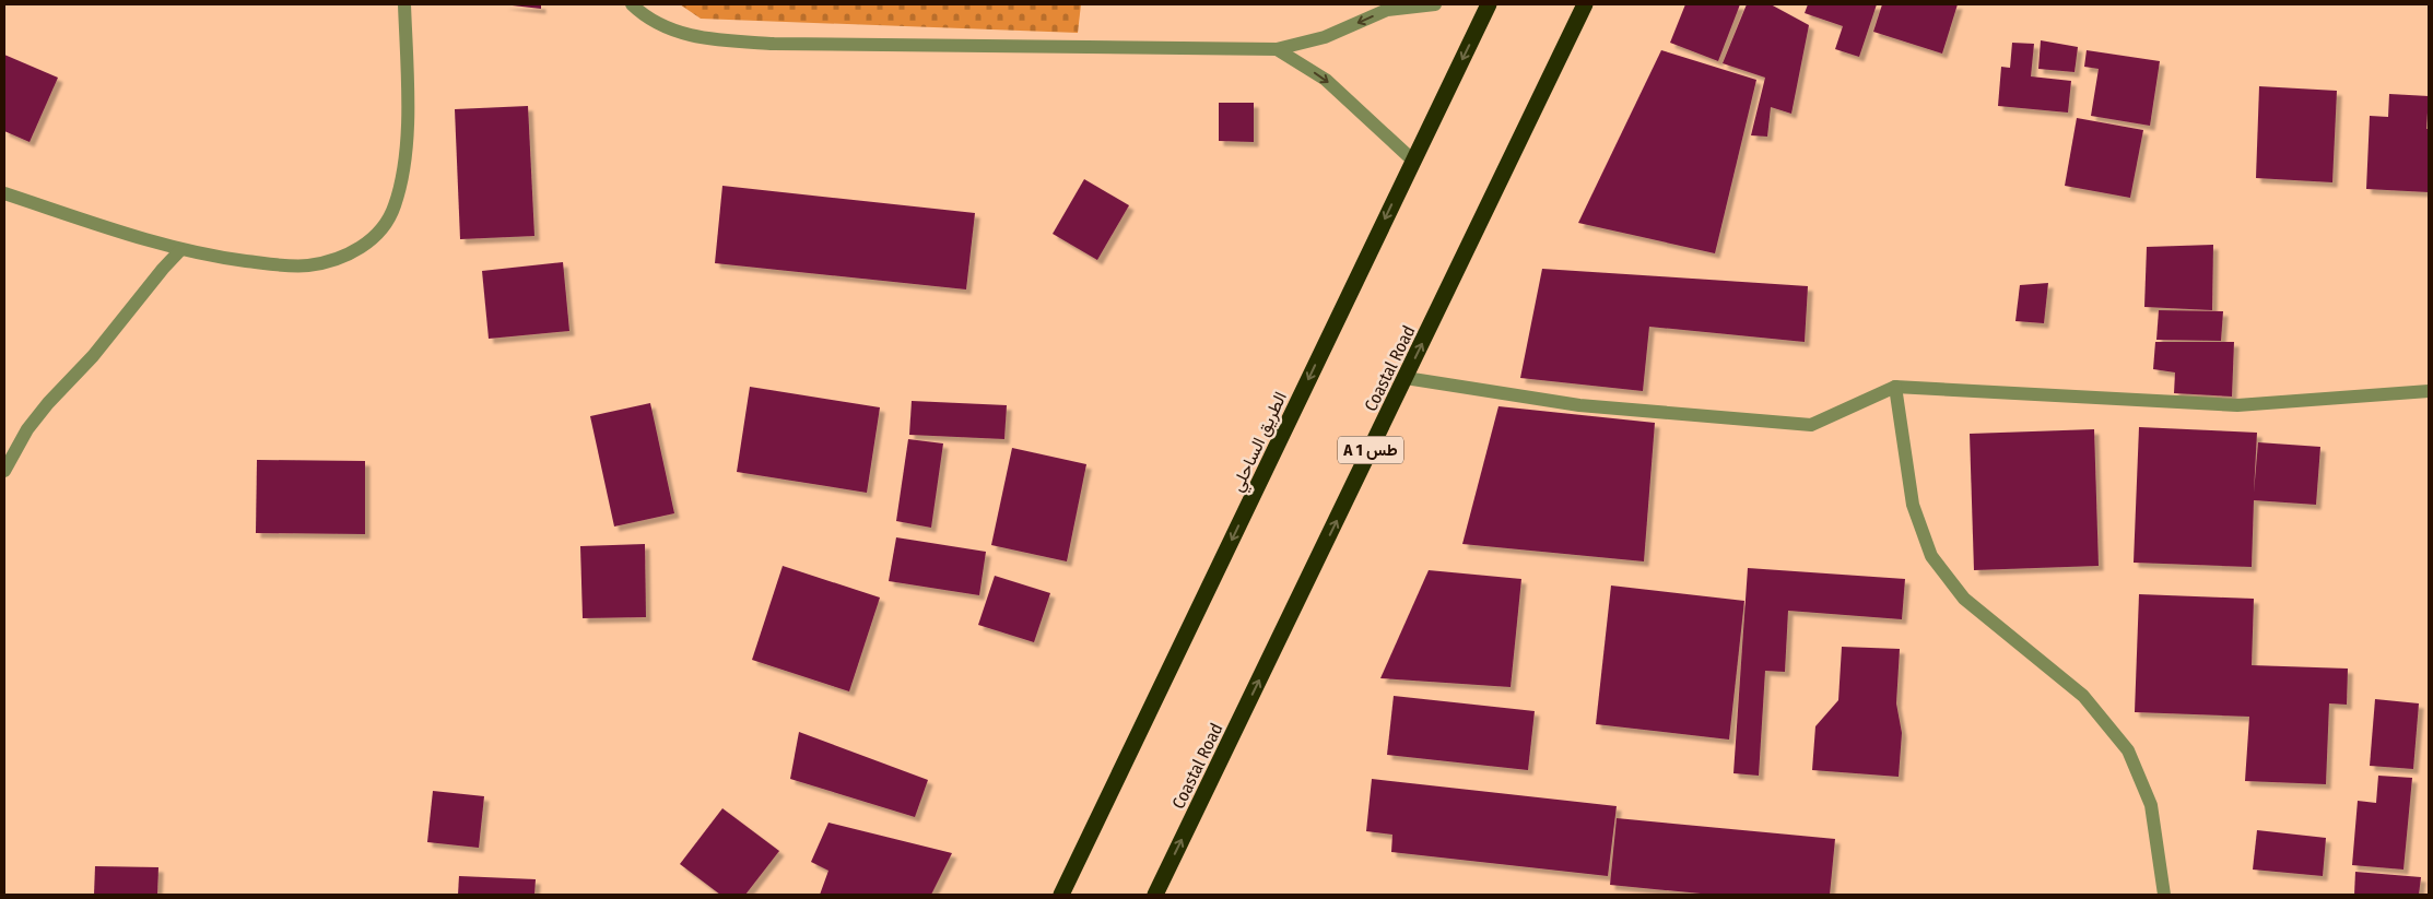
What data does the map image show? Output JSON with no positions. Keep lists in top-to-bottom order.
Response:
{
  "streets": {
    "highway": ["Coastal Road", "الطريق الساحلي", "A 1 طس"]
  },
  "one_way": ["Coastal Road", "الطريق الساحلي"]
}
